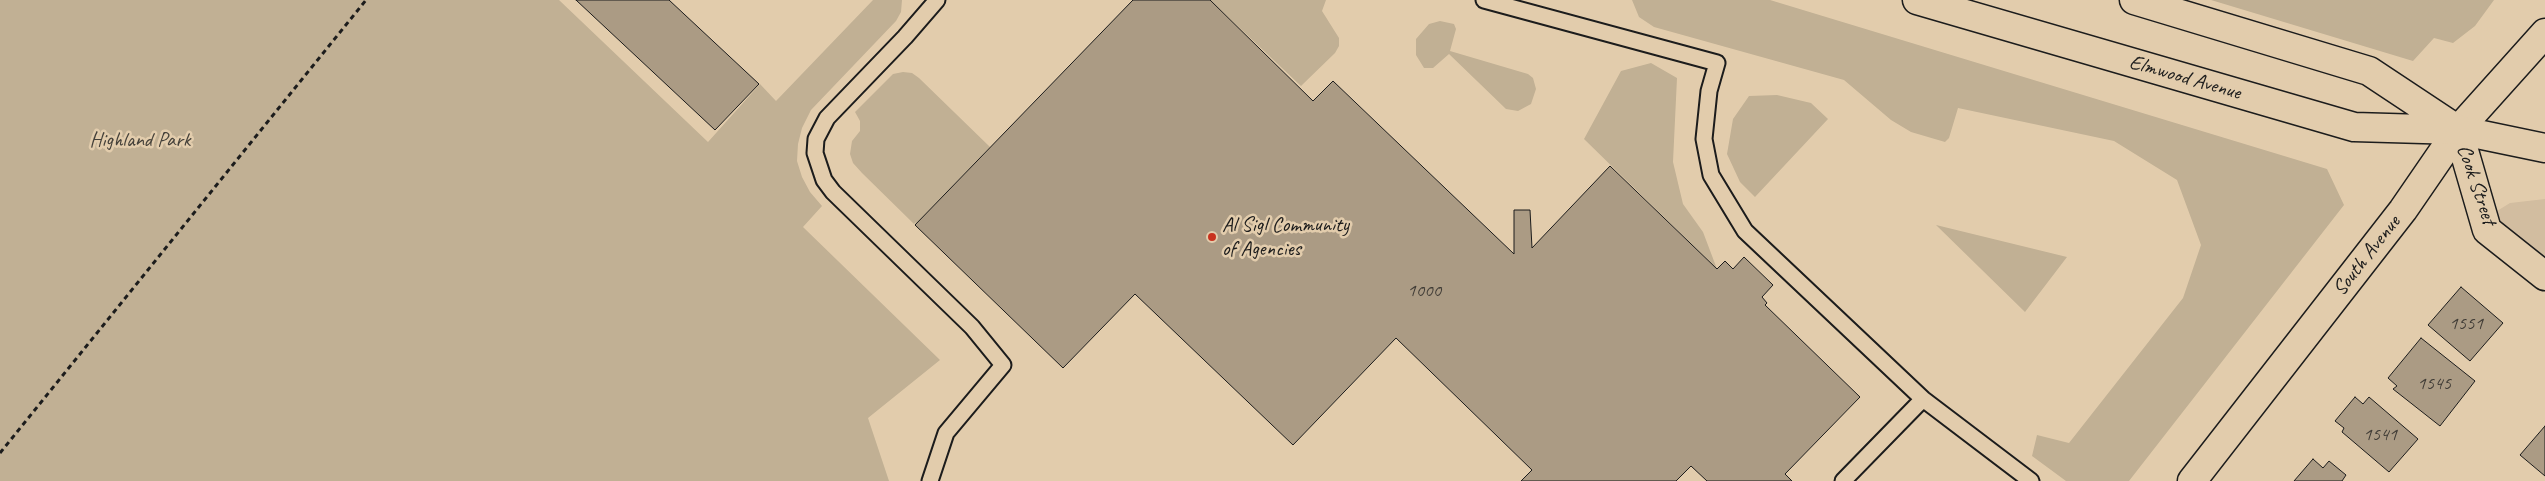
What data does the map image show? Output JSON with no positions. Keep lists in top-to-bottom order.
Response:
{
  "streets": {
    "main road": ["Elmwood Avenue", "Cook Street", "South Avenue"]
  },
  "crossings": [
    ["Elmwood Avenue", "Cook Street"],
    ["Elmwood Avenue", "South Avenue"],
    ["Cook Street", "South Avenue"]
  ],
  "parks": ["Highland Park"],
  "places": ["Al Sigl Community of Agencies"],
  "house_numbers": [
    "1000",
    "1551",
    "1545",
    "1541"
  ]
}
